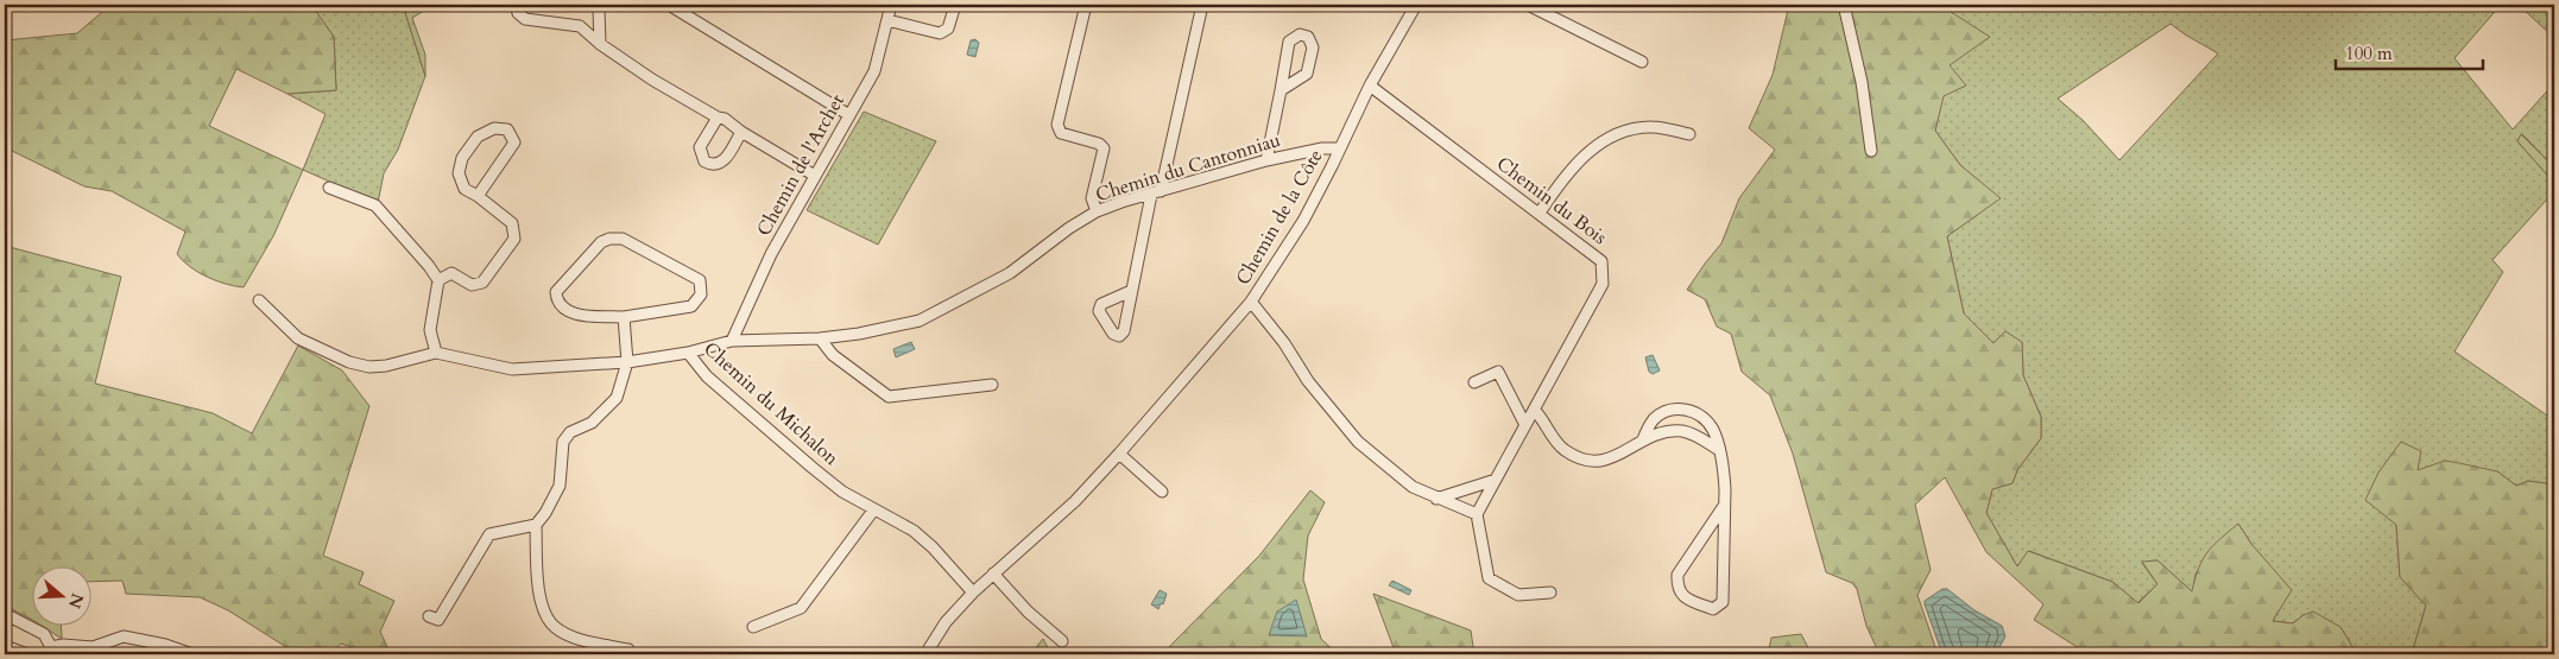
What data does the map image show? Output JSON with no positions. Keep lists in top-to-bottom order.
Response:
{
  "streets": {
    "street": [
      "Chemin de l'Archet",
      "Chemin du Cantonniau",
      "Chemin du Bois",
      "Chemin de la Côte",
      "Chemin du Michalon"
    ]
  },
  "crossings": [
    ["Chemin de l'Archet", "Chemin du Cantonniau"],
    ["Chemin du Cantonniau", "Chemin de la Côte"],
    ["Chemin du Cantonniau", "Chemin du Michalon"],
    ["Chemin du Bois", "Chemin de la Côte"],
    ["Chemin de la Côte", "Chemin du Michalon"]
  ],
  "scale_bar": "100 m",
  "north": "right"
}
